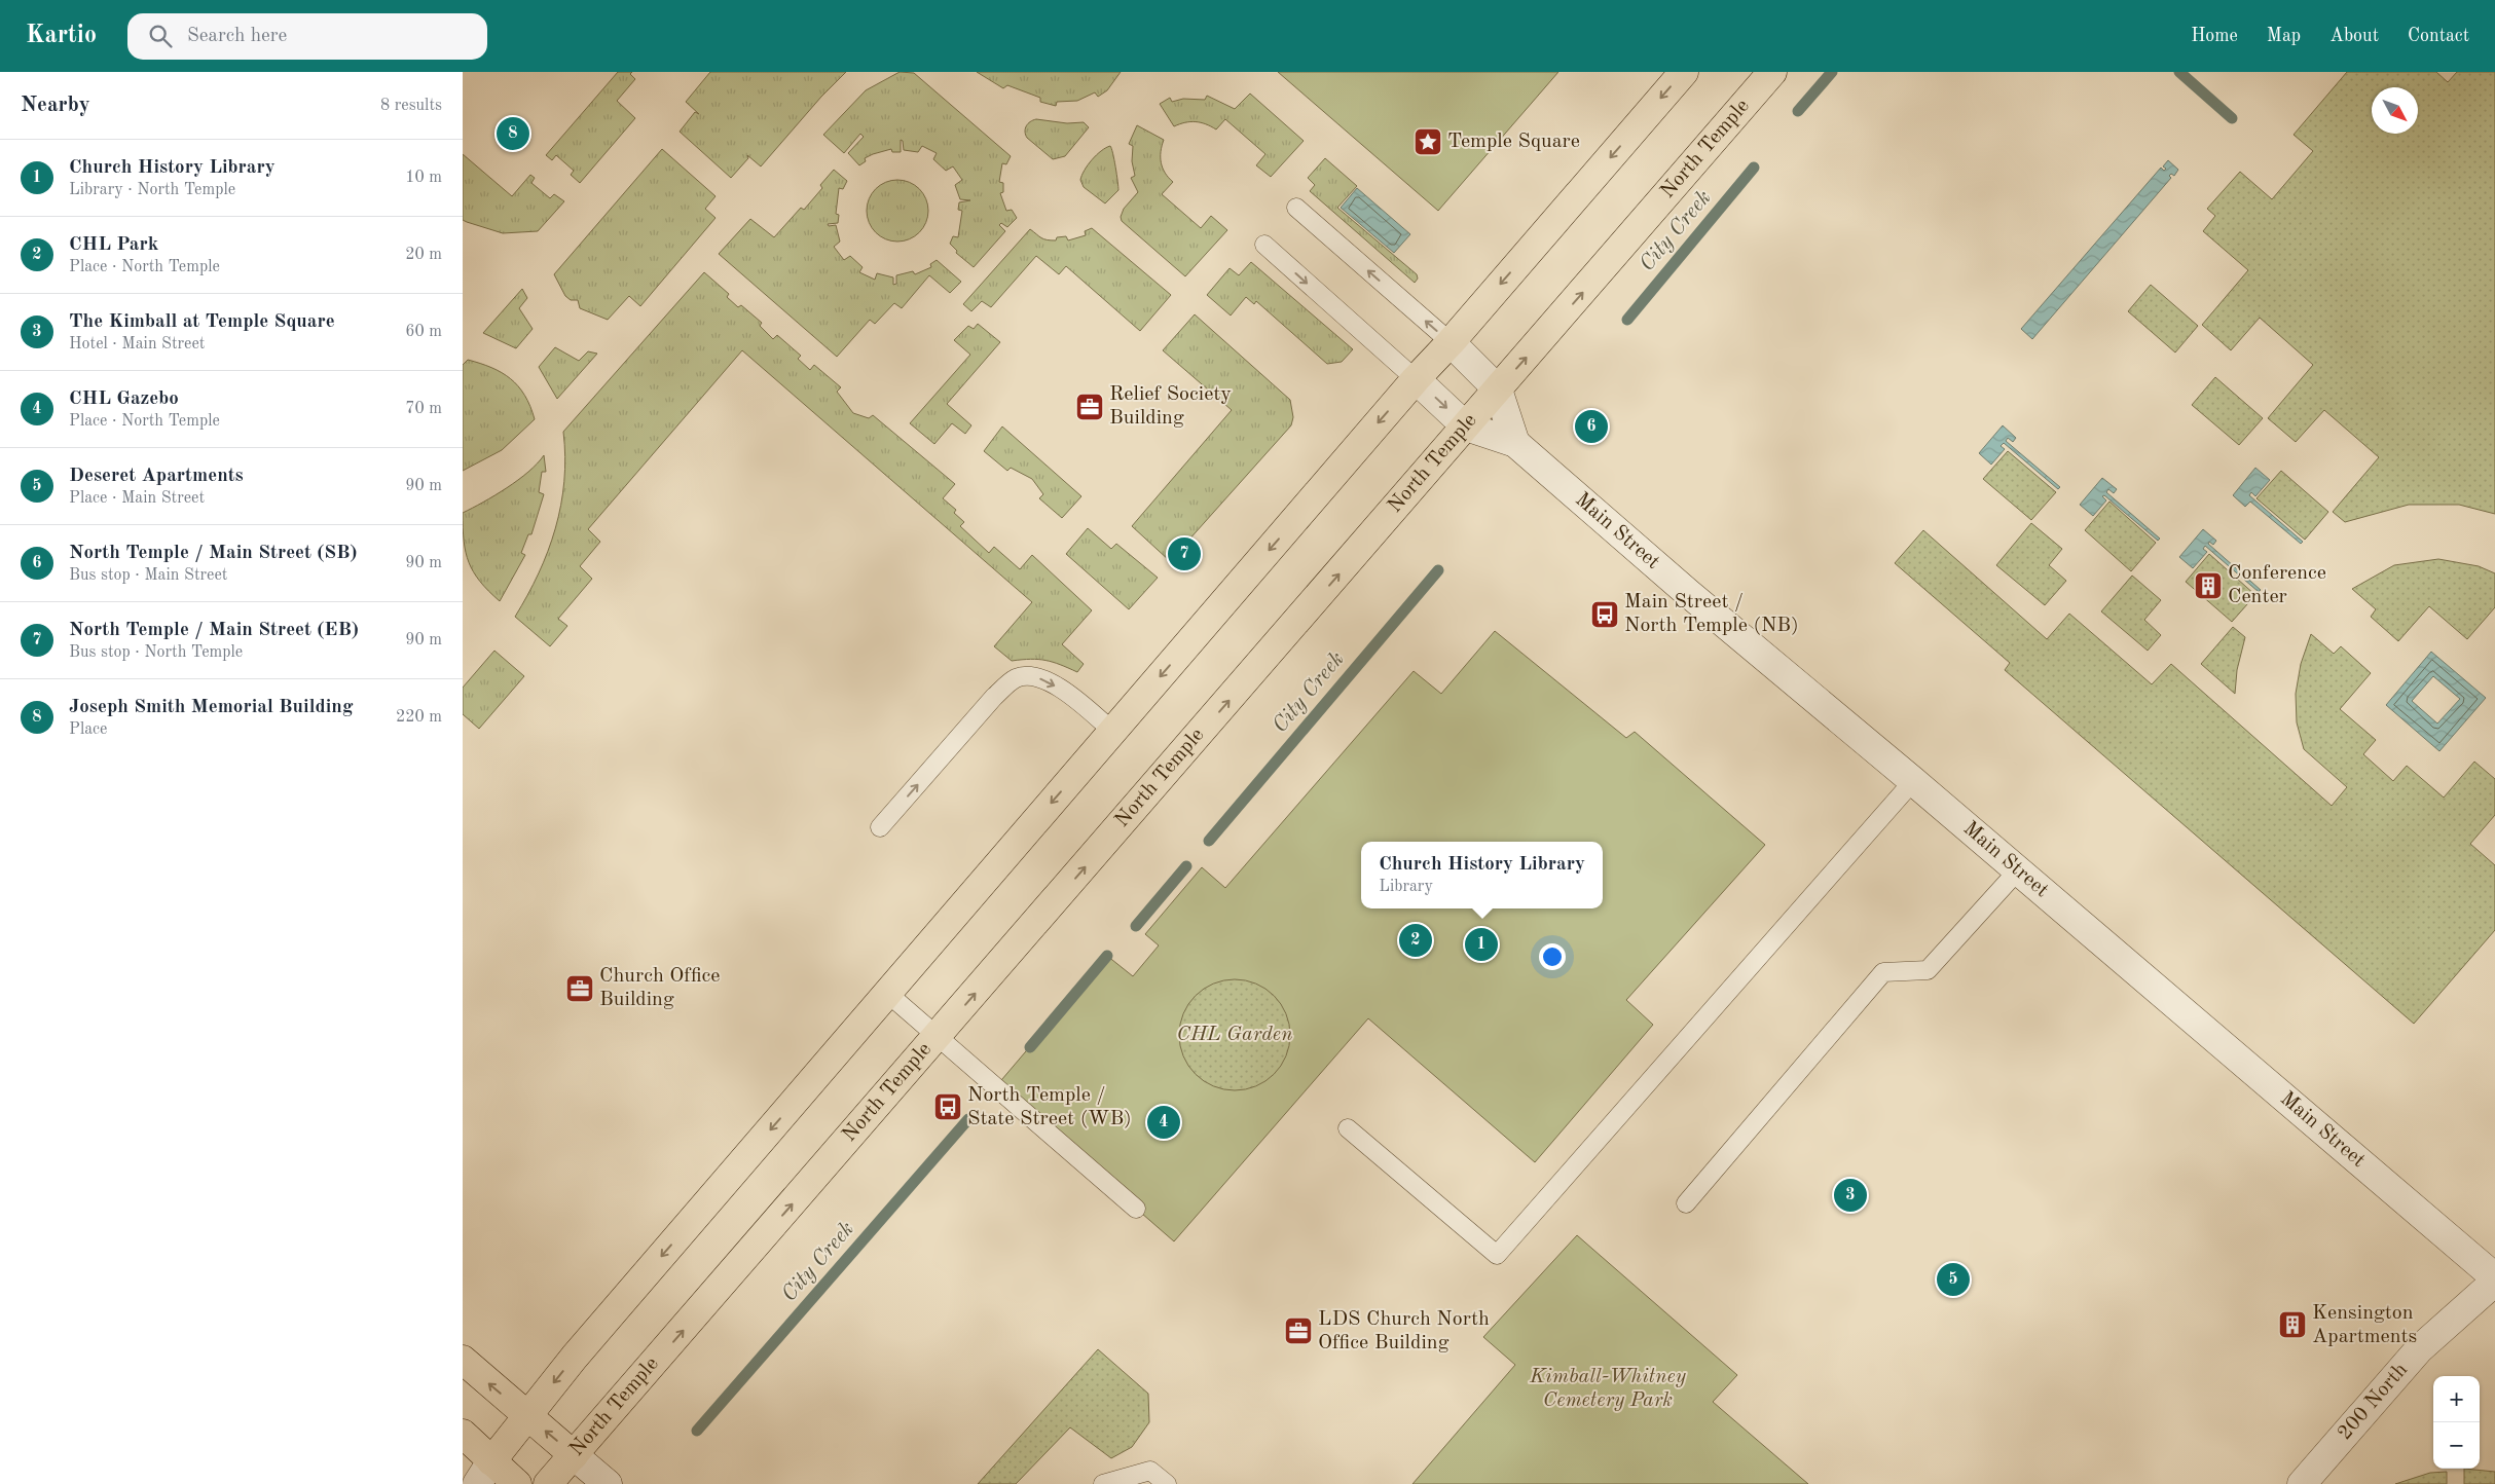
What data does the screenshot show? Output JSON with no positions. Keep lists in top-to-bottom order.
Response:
{
  "streets": {
    "main road": ["North Temple"],
    "street": ["Main Street", "200 North"]
  },
  "crossings": [
    ["North Temple", "Main Street"],
    ["Main Street", "200 North"]
  ],
  "water": ["City Creek"],
  "parks": ["CHL Garden", "Kimball-Whitney Cemetery Park"],
  "places": {
    "place": ["Temple Square"],
    "office": ["Relief Society Building", "Church Office Building", "LDS Church North Office Building"],
    "building": ["Conference Center", "Kensington Apartments"],
    "bus stop": ["Main Street / North Temple (NB)", "North Temple / State Street (WB)"]
  },
  "north": "bottom right",
  "page": {
    "header": "Kartio",
    "search": "Search here",
    "nav": [
      "Home",
      "Map",
      "About",
      "Contact"
    ],
    "heading": ["Nearby", "8 results"],
    "pins": [
      "8",
      "6",
      "7",
      "2",
      "1",
      "4",
      "3",
      "5"
    ],
    "list": [
      {
        "mark": "1",
        "name": "Church History Library",
        "note": "Library · North Temple",
        "value": "10 m"
      },
      {
        "mark": "2",
        "name": "CHL Park",
        "note": "Place · North Temple",
        "value": "20 m"
      },
      {
        "mark": "3",
        "name": "The Kimball at Temple Square",
        "note": "Hotel · Main Street",
        "value": "60 m"
      },
      {
        "mark": "4",
        "name": "CHL Gazebo",
        "note": "Place · North Temple",
        "value": "70 m"
      },
      {
        "mark": "5",
        "name": "Deseret Apartments",
        "note": "Place · Main Street",
        "value": "90 m"
      },
      {
        "mark": "6",
        "name": "North Temple / Main Street (SB)",
        "note": "Bus stop · Main Street",
        "value": "90 m"
      },
      {
        "mark": "7",
        "name": "North Temple / Main Street (EB)",
        "note": "Bus stop · North Temple",
        "value": "90 m"
      },
      {
        "mark": "8",
        "name": "Joseph Smith Memorial Building",
        "note": "Place",
        "value": "220 m"
      }
    ],
    "popup": ["Church History Library", "Library"],
    "map_buttons": ["+", "−"]
  }
}
